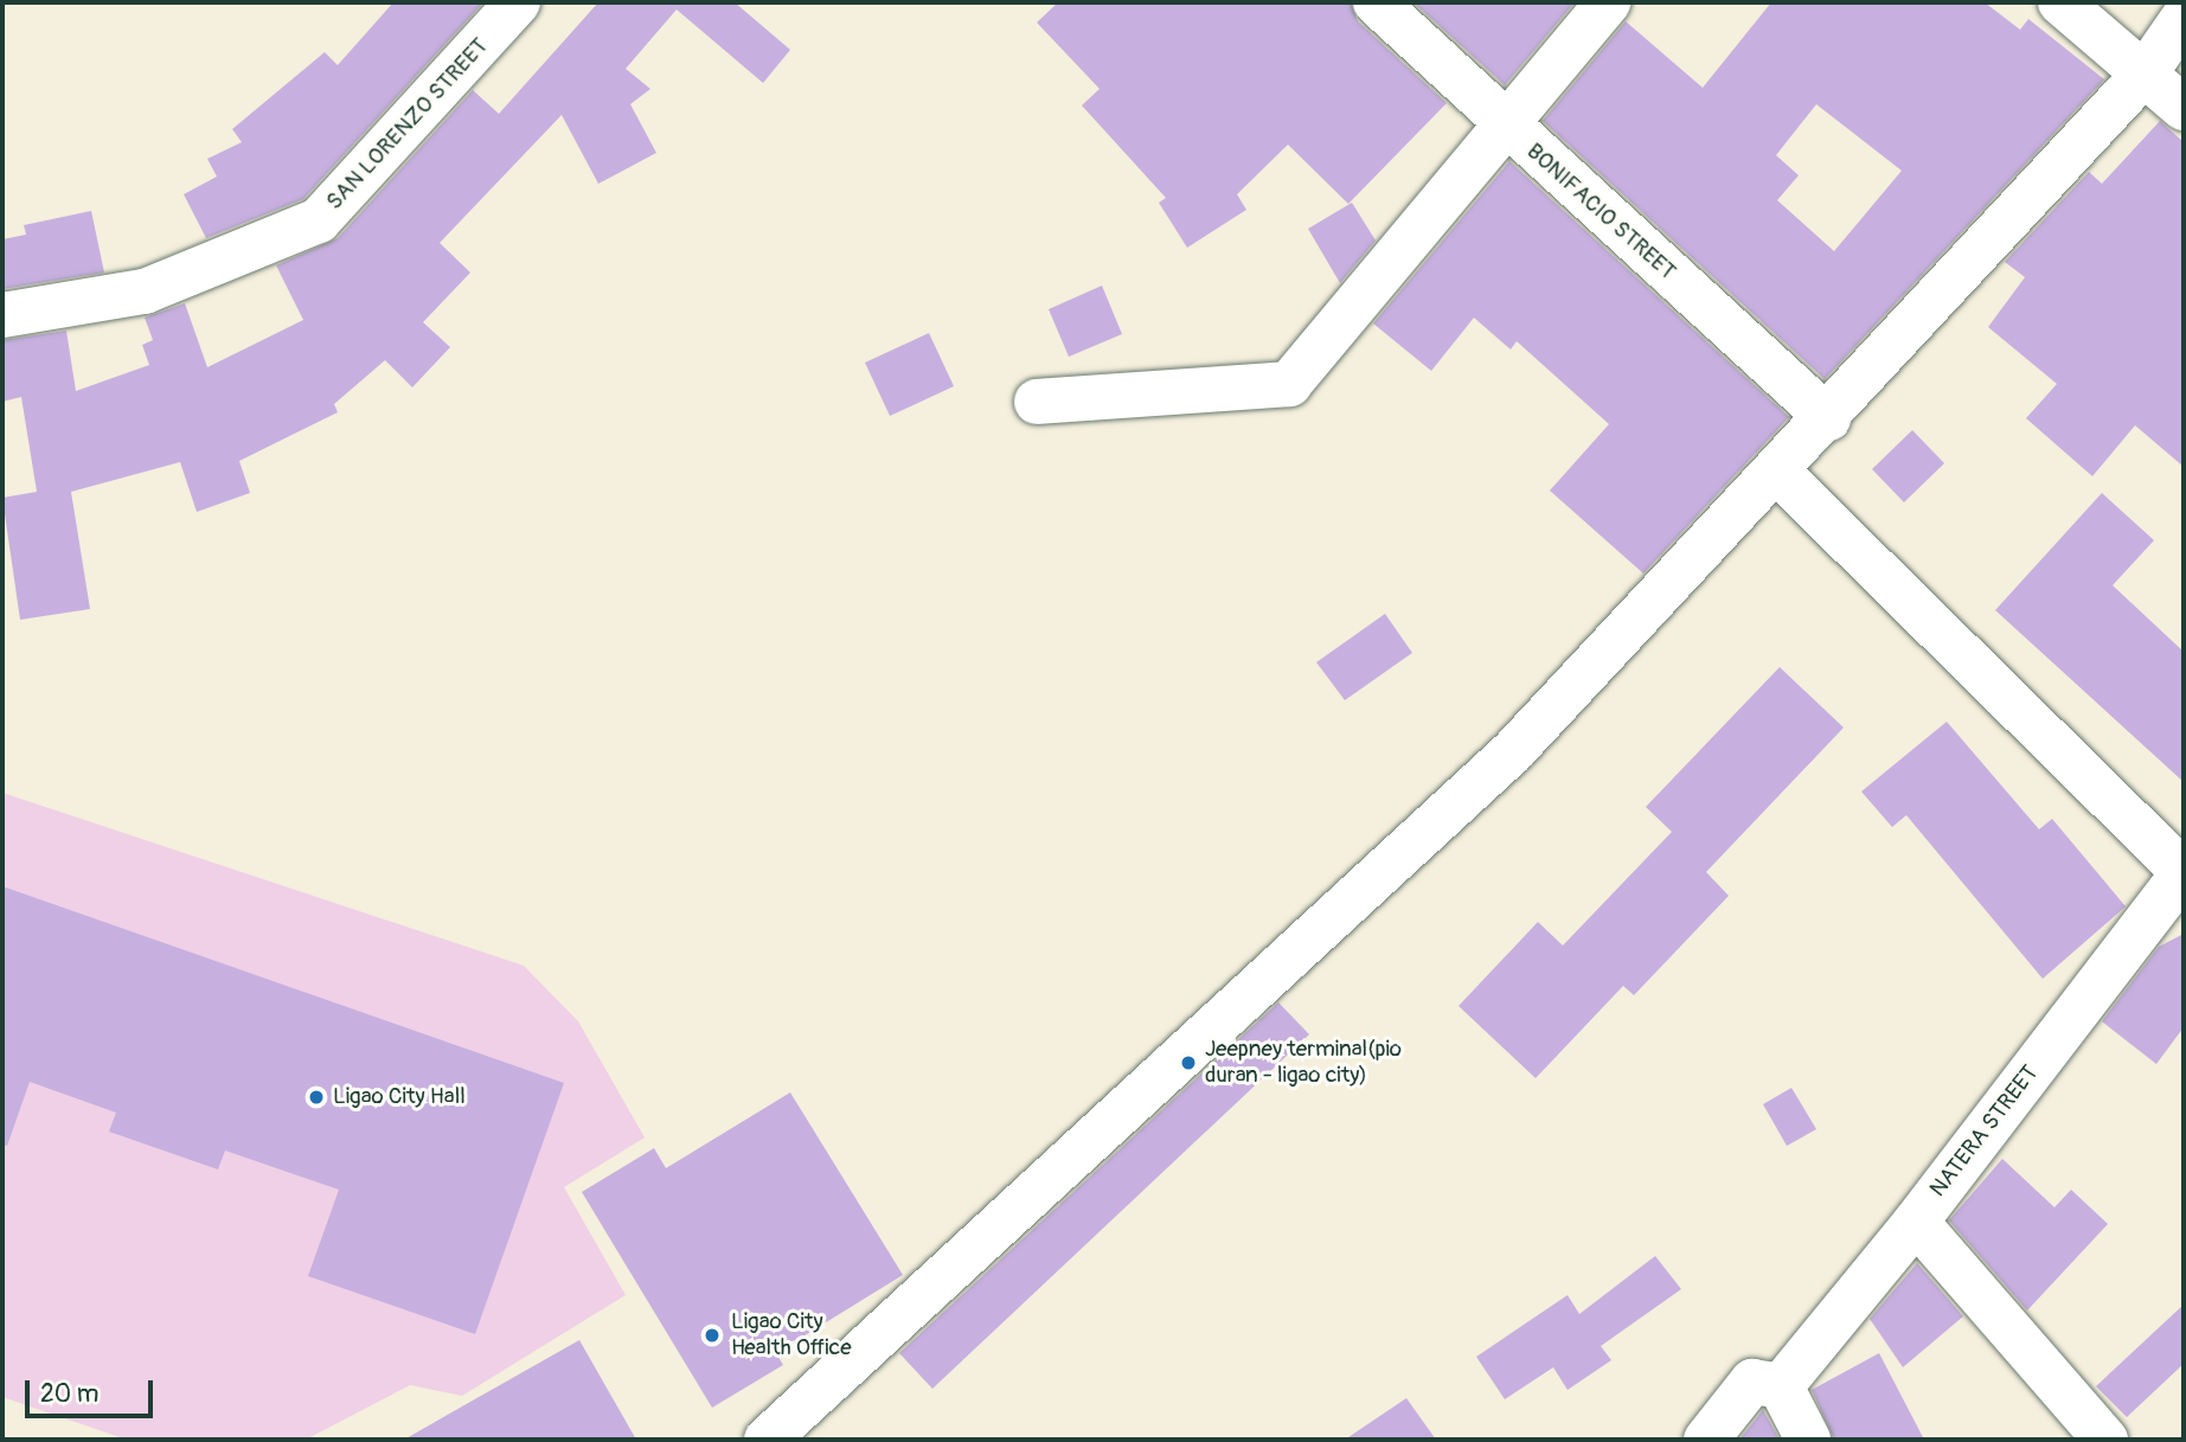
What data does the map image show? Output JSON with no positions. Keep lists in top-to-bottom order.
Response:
{
  "streets": {
    "street": ["SAN LORENZO STREET", "BONIFACIO STREET", "NATERA STREET"]
  },
  "places": ["Jeepney terminal(pio duran - ligao city)", "Ligao City Hall", "Ligao City Health Office"],
  "scale_bar": "20 m"
}
